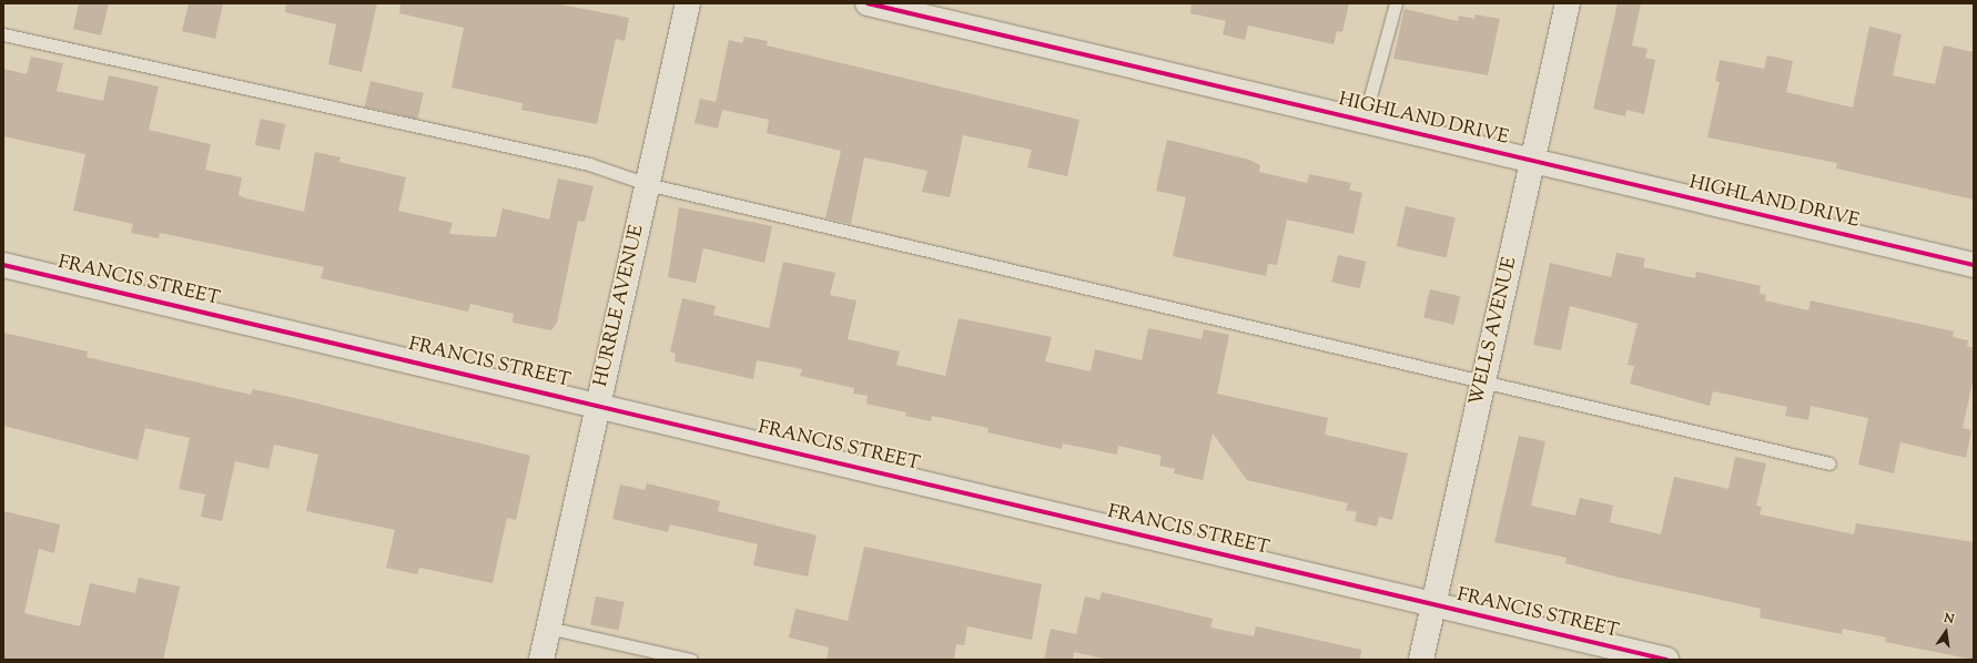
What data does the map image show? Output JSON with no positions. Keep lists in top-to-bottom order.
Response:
{
  "streets": {
    "street": [
      "HIGHLAND DRIVE",
      "FRANCIS STREET",
      "HURRLE AVENUE",
      "WELLS AVENUE"
    ]
  },
  "crossings": [
    ["HIGHLAND DRIVE", "WELLS AVENUE"],
    ["FRANCIS STREET", "HURRLE AVENUE"],
    ["FRANCIS STREET", "WELLS AVENUE"]
  ],
  "north": "top"
}
